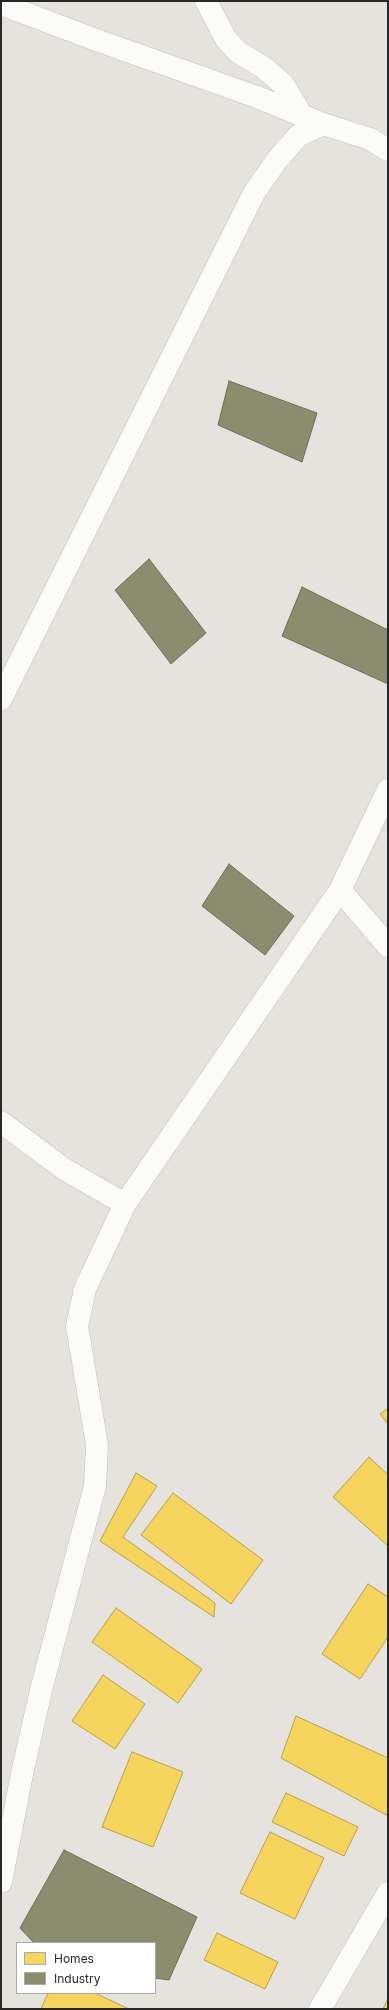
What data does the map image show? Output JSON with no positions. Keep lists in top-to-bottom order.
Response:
{
  "legend": ["Homes", "Industry"]
}
